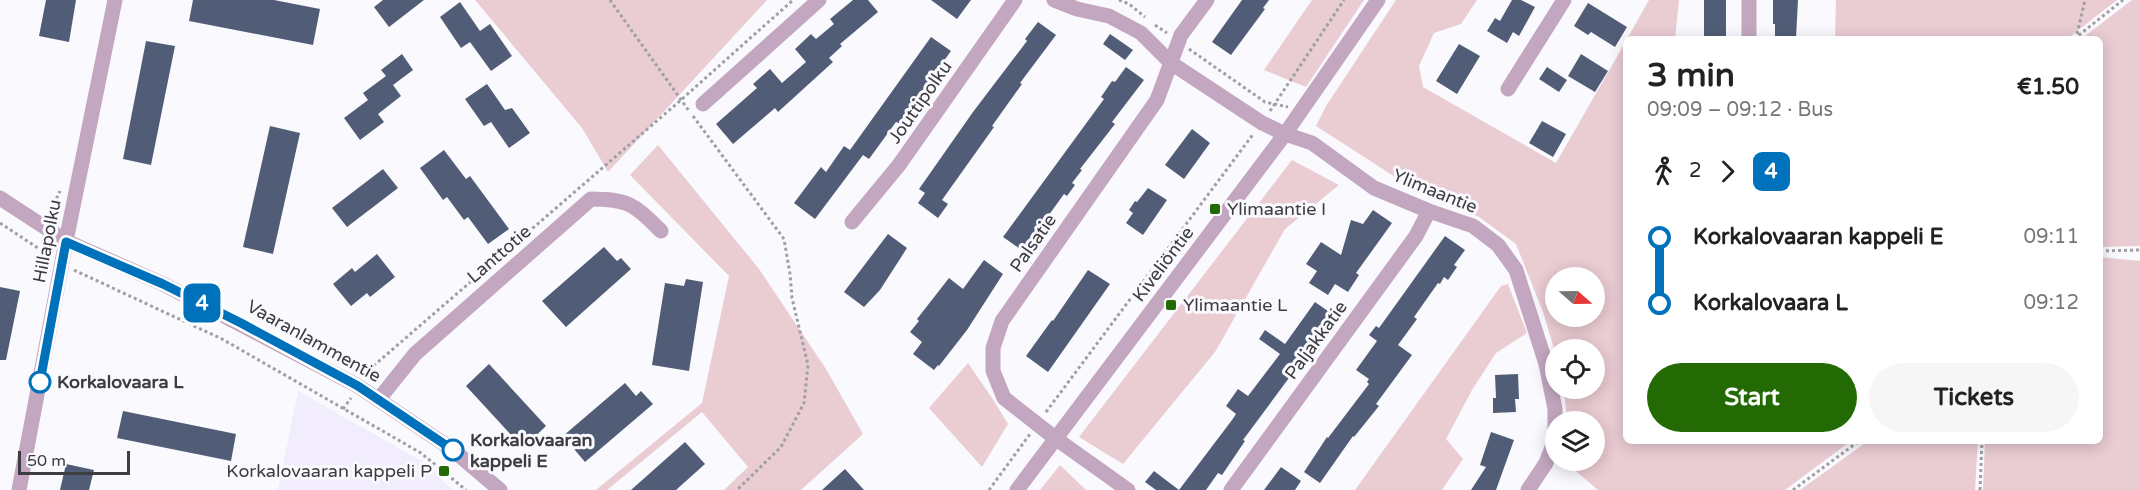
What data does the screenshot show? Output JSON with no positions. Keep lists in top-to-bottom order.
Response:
{
  "streets": {
    "street": [
      "Jouttipolku",
      "Ylimaantie",
      "Hillapolku",
      "Palsatie",
      "Lanttotie",
      "Kiveliöntie",
      "Paljakkatie",
      "Vaaranlammentie"
    ]
  },
  "crossings": [
    ["Ylimaantie", "Palsatie"],
    ["Ylimaantie", "Kiveliöntie"],
    ["Ylimaantie", "Paljakkatie"],
    ["Hillapolku", "Vaaranlammentie"],
    ["Palsatie", "Kiveliöntie"],
    ["Lanttotie", "Vaaranlammentie"]
  ],
  "places": {
    "transit": ["Ylimaantie I", "Ylimaantie L", "Korkalovaaran kappeli P"],
    "other": ["Korkalovaara L", "Korkalovaaran kappeli E"]
  },
  "lines": ["bus line 4"],
  "scale_bar": "50 m",
  "north": "right",
  "page": {
    "on_map": "4",
    "heading": ["3 min", "09:09 – 09:12 · Bus", "€1.50"],
    "legs": ["2", "4"],
    "list": [
      {
        "name": "Korkalovaaran kappeli E",
        "value": "09:11"
      },
      {
        "name": "Korkalovaara L",
        "value": "09:12"
      }
    ],
    "buttons": ["Start", "Tickets"],
    "scale": "50 m"
  }
}
